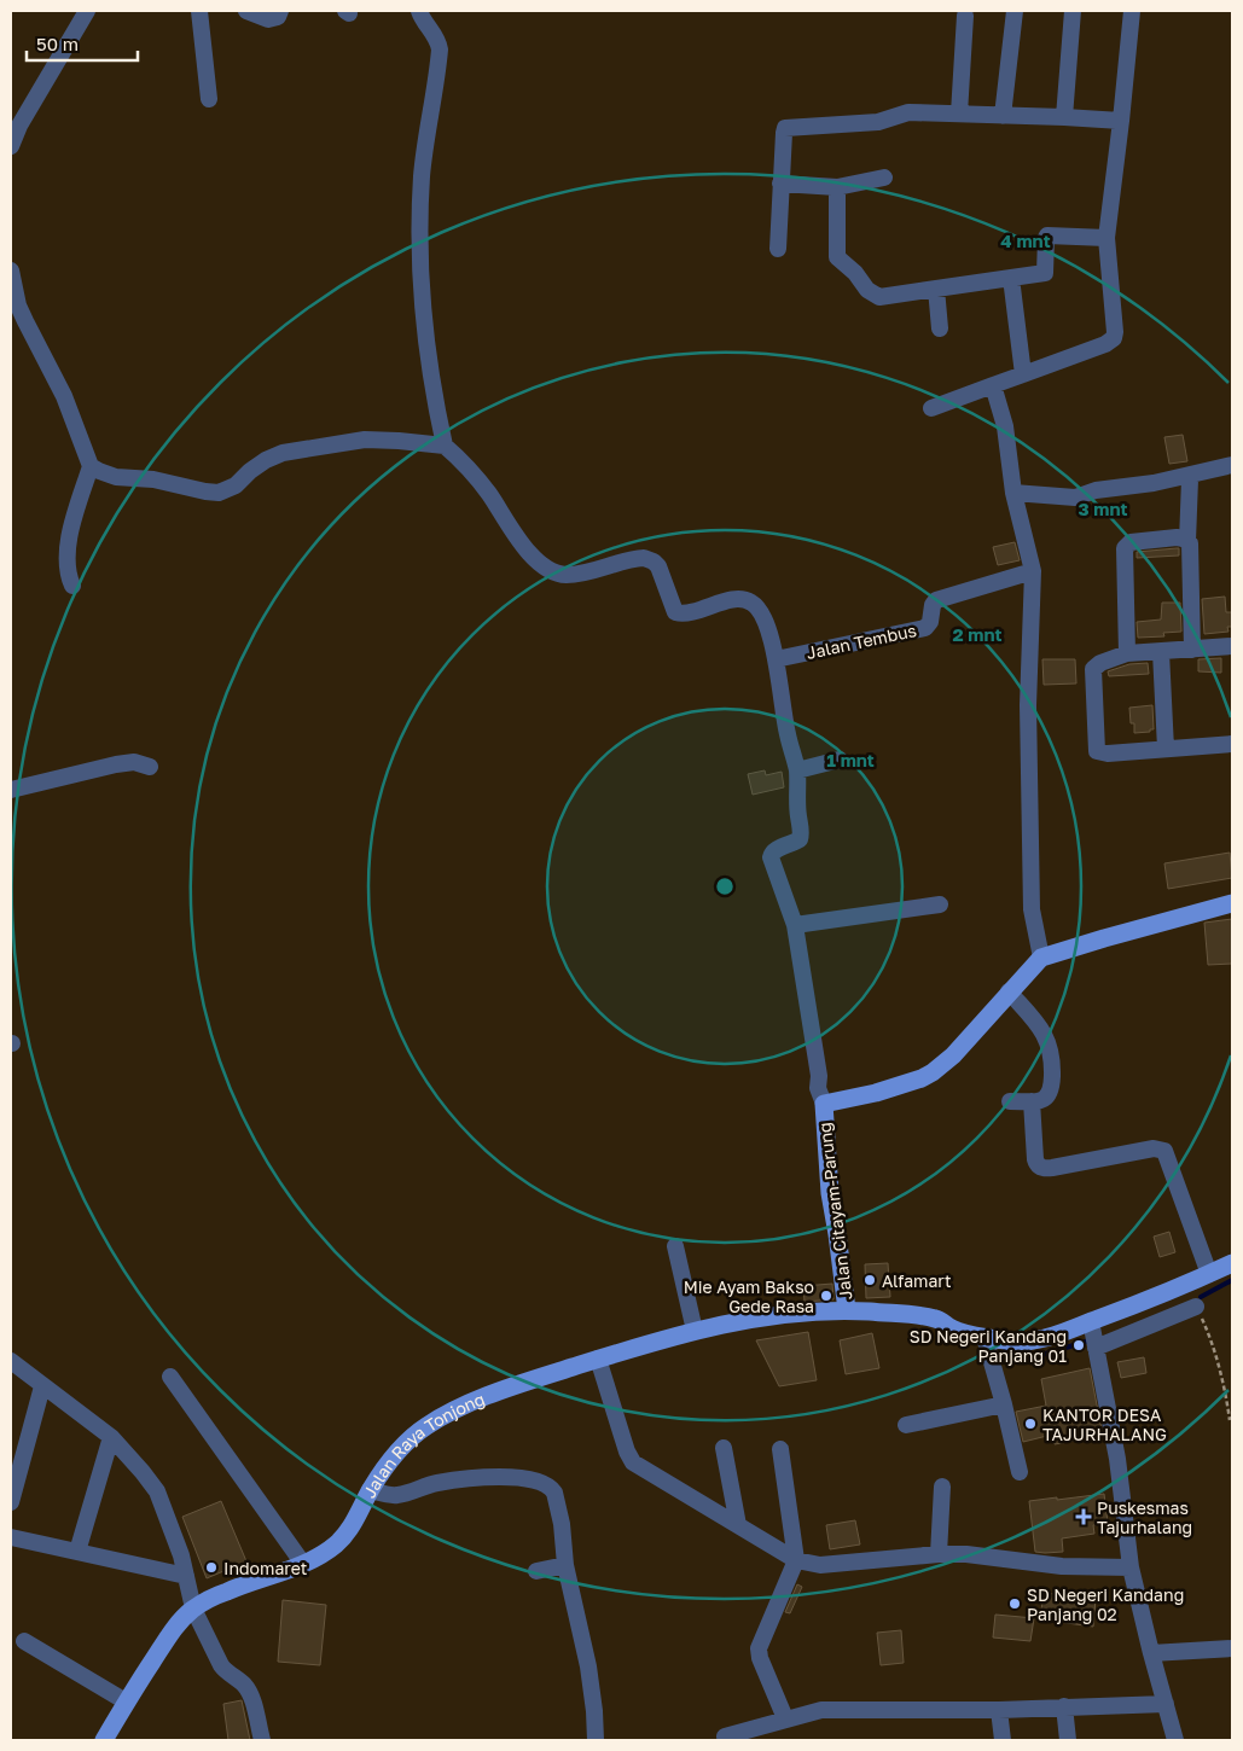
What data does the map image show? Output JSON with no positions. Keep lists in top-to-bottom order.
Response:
{
  "streets": {
    "main road": ["Jalan Citayam-Parung", "Jalan Raya Tonjong"],
    "street": ["Jalan Tembus"]
  },
  "crossings": [
    ["Jalan Citayam-Parung", "Jalan Raya Tonjong"]
  ],
  "places": {
    "other": [
      "Alfamart",
      "Mie Ayam Bakso Gede Rasa",
      "SD Negeri Kandang Panjang 01",
      "KANTOR DESA TAJURHALANG",
      "Indomaret",
      "SD Negeri Kandang Panjang 02"
    ],
    "health": ["Puskesmas Tajurhalang"]
  },
  "scale_bar": "50 m",
  "rings": [
    "4 mnt",
    "3 mnt",
    "2 mnt",
    "1 mnt"
  ]
}
